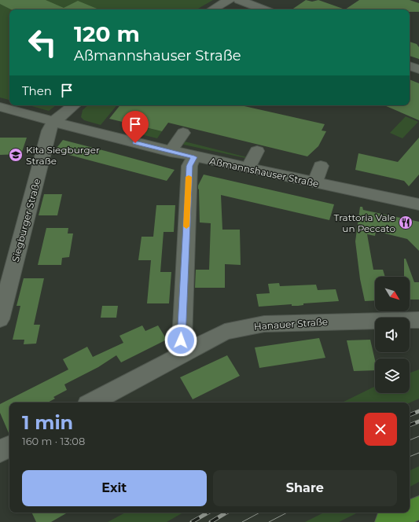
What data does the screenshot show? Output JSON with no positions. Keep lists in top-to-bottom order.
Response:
{
  "streets": {
    "street": ["Aßmannshauser Straße", "Siegburger Straße", "Hanauer Straße"]
  },
  "crossings": [
    ["Aßmannshauser Straße", "Siegburger Straße"]
  ],
  "places": {
    "school or university": ["Kita Siegburger Straße"],
    "restaurant": ["Trattoria Vale un Peccato"]
  },
  "north": "bottom right",
  "page": {
    "turn": ["120 m", "Aßmannshauser Straße"],
    "then": "Then",
    "heading": ["1 min", "160 m · 13:08"],
    "buttons": ["Exit", "Share"]
  }
}
